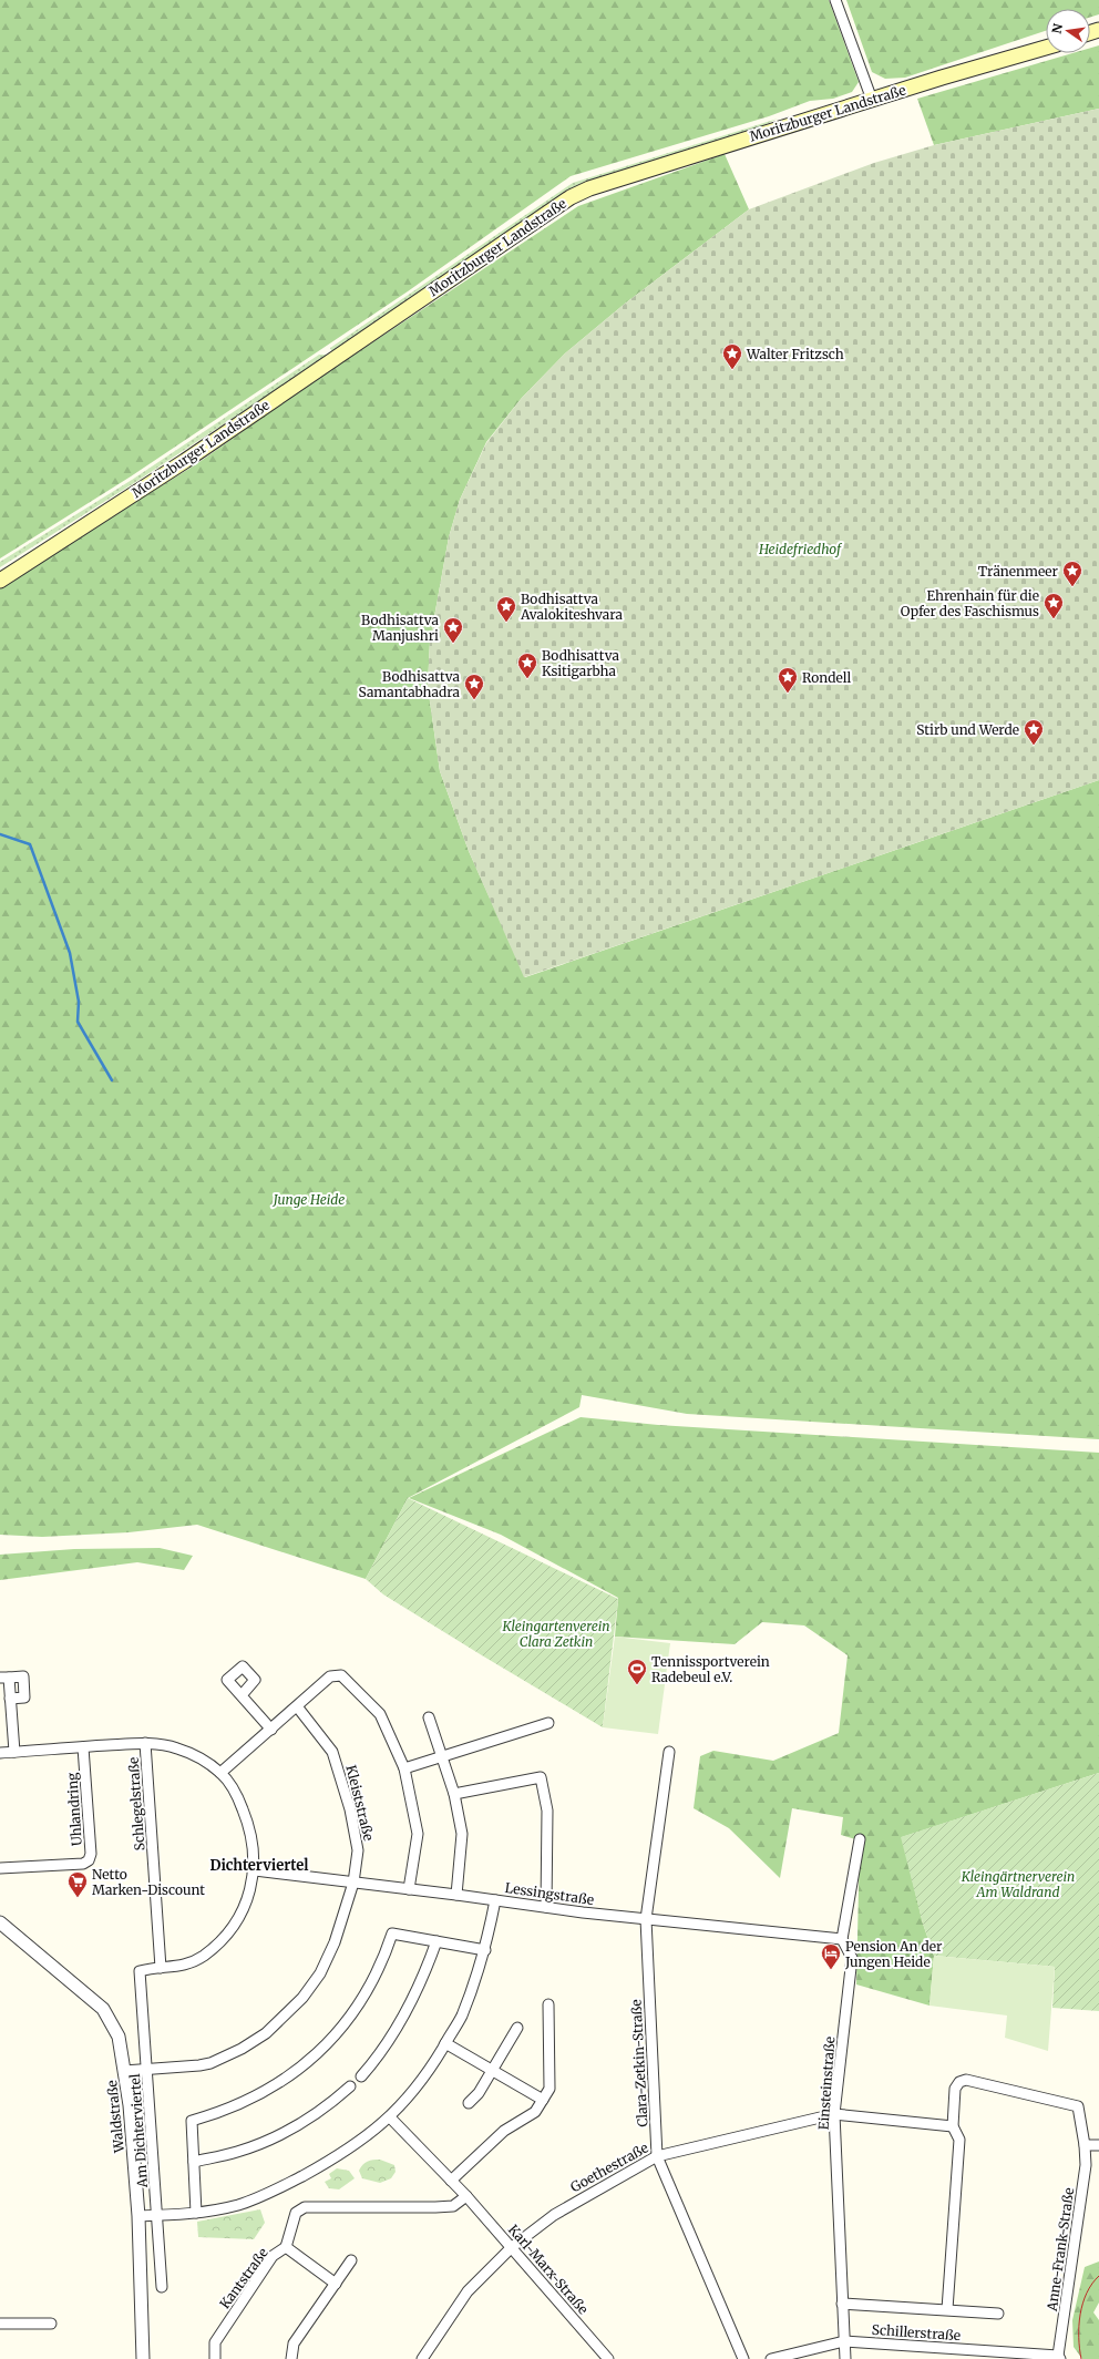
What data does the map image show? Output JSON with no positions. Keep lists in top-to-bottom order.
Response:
{
  "streets": {
    "main road": ["Moritzburger Landstraße"],
    "street": [
      "Kleiststraße",
      "Schlegelstraße",
      "Uhlandring",
      "Lessingstraße",
      "Clara-Zetkin-Straße",
      "Einsteinstraße",
      "Waldstraße",
      "Am Dichterviertel",
      "Goethestraße",
      "Anne-Frank-Straße",
      "Karl-Marx-Straße",
      "Kantstraße",
      "Schillerstraße"
    ]
  },
  "crossings": [
    ["Kleiststraße", "Lessingstraße"],
    ["Kleiststraße", "Waldstraße"],
    ["Kleiststraße", "Am Dichterviertel"],
    ["Schlegelstraße", "Am Dichterviertel"],
    ["Lessingstraße", "Clara-Zetkin-Straße"],
    ["Lessingstraße", "Einsteinstraße"],
    ["Clara-Zetkin-Straße", "Goethestraße"],
    ["Einsteinstraße", "Goethestraße"],
    ["Einsteinstraße", "Schillerstraße"],
    ["Goethestraße", "Anne-Frank-Straße"],
    ["Goethestraße", "Karl-Marx-Straße"],
    ["Anne-Frank-Straße", "Schillerstraße"]
  ],
  "districts": ["Dichterviertel"],
  "parks": [
    "Heidefriedhof",
    "Junge Heide",
    "Kleingartenverein Clara Zetkin",
    "Kleingärtnerverein Am Waldrand"
  ],
  "places": {
    "place": [
      "Walter Fritzsch",
      "Tränenmeer",
      "Ehrenhain für die Opfer des Faschismus",
      "Bodhisattva Avalokiteshvara",
      "Bodhisattva Manjushri",
      "Bodhisattva Ksitigarbha",
      "Rondell",
      "Bodhisattva Samantabhadra",
      "Stirb und Werde"
    ],
    "sports": ["Tennissportverein Radebeul e.V."],
    "supermarket": ["Netto Marken-Discount"],
    "hotel": ["Pension An der Jungen Heide"]
  },
  "north": "left"
}
